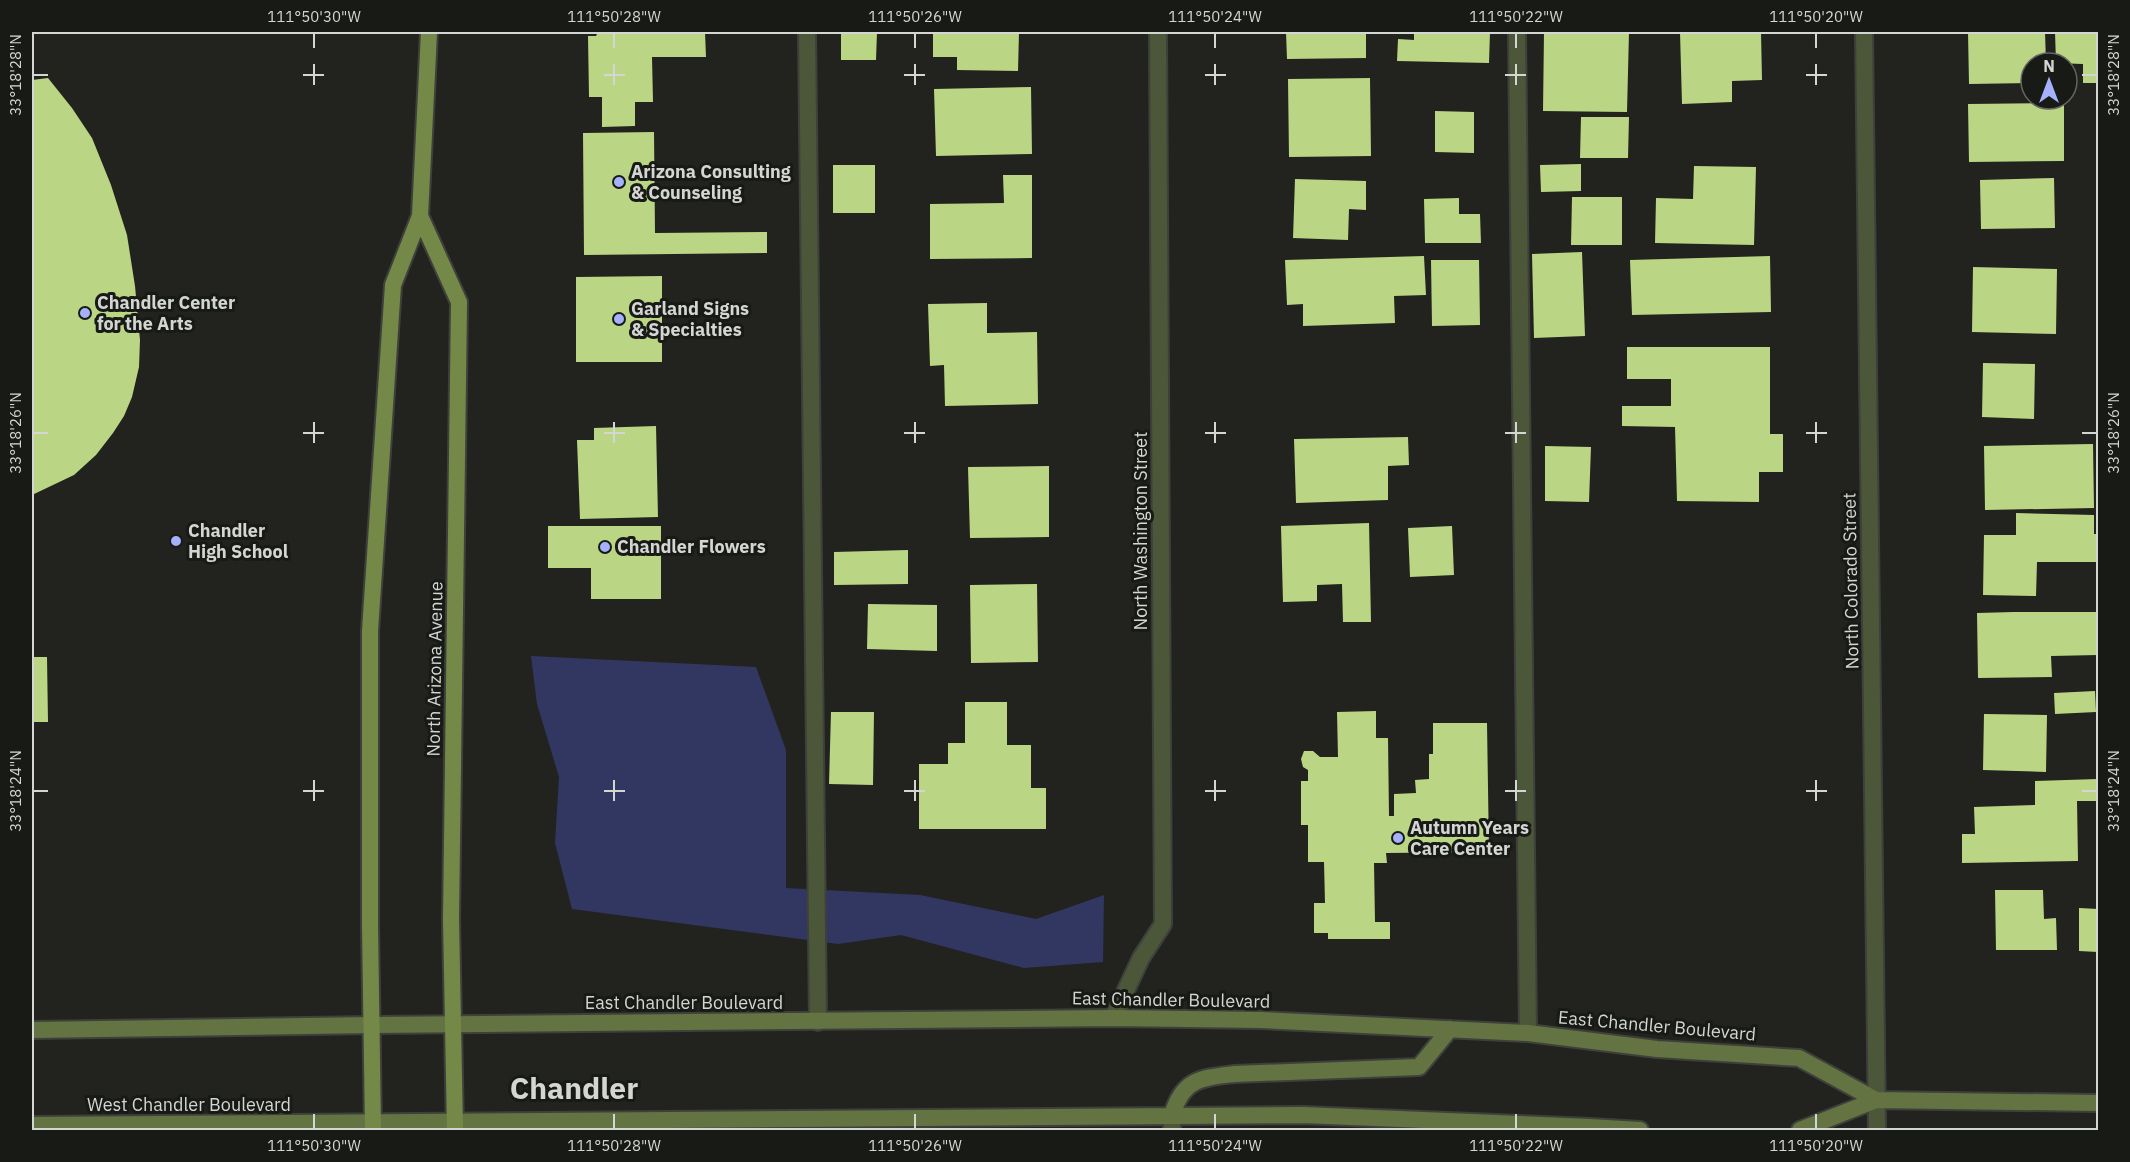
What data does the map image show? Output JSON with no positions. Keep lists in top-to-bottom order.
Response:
{
  "streets": {
    "main road": ["North Arizona Avenue", "East Chandler Boulevard", "West Chandler Boulevard"],
    "street": ["North Washington Street", "North Colorado Street"]
  },
  "crossings": [
    ["North Washington Street", "East Chandler Boulevard"],
    ["North Colorado Street", "East Chandler Boulevard"],
    ["North Arizona Avenue", "East Chandler Boulevard"],
    ["North Arizona Avenue", "West Chandler Boulevard"]
  ],
  "districts": ["Chandler"],
  "places": [
    "Arizona Consulting & Counseling",
    "Chandler Center for the Arts",
    "Garland Signs & Specialties",
    "Chandler High School",
    "Chandler Flowers",
    "Autumn Years Care Center"
  ],
  "north": "top",
  "coordinates": [
    "111°50'30\"W",
    "111°50'28\"W",
    "111°50'26\"W",
    "111°50'24\"W",
    "111°50'22\"W",
    "111°50'20\"W",
    "33°18'28\"N",
    "33°18'26\"N",
    "33°18'24\"N"
  ]
}
